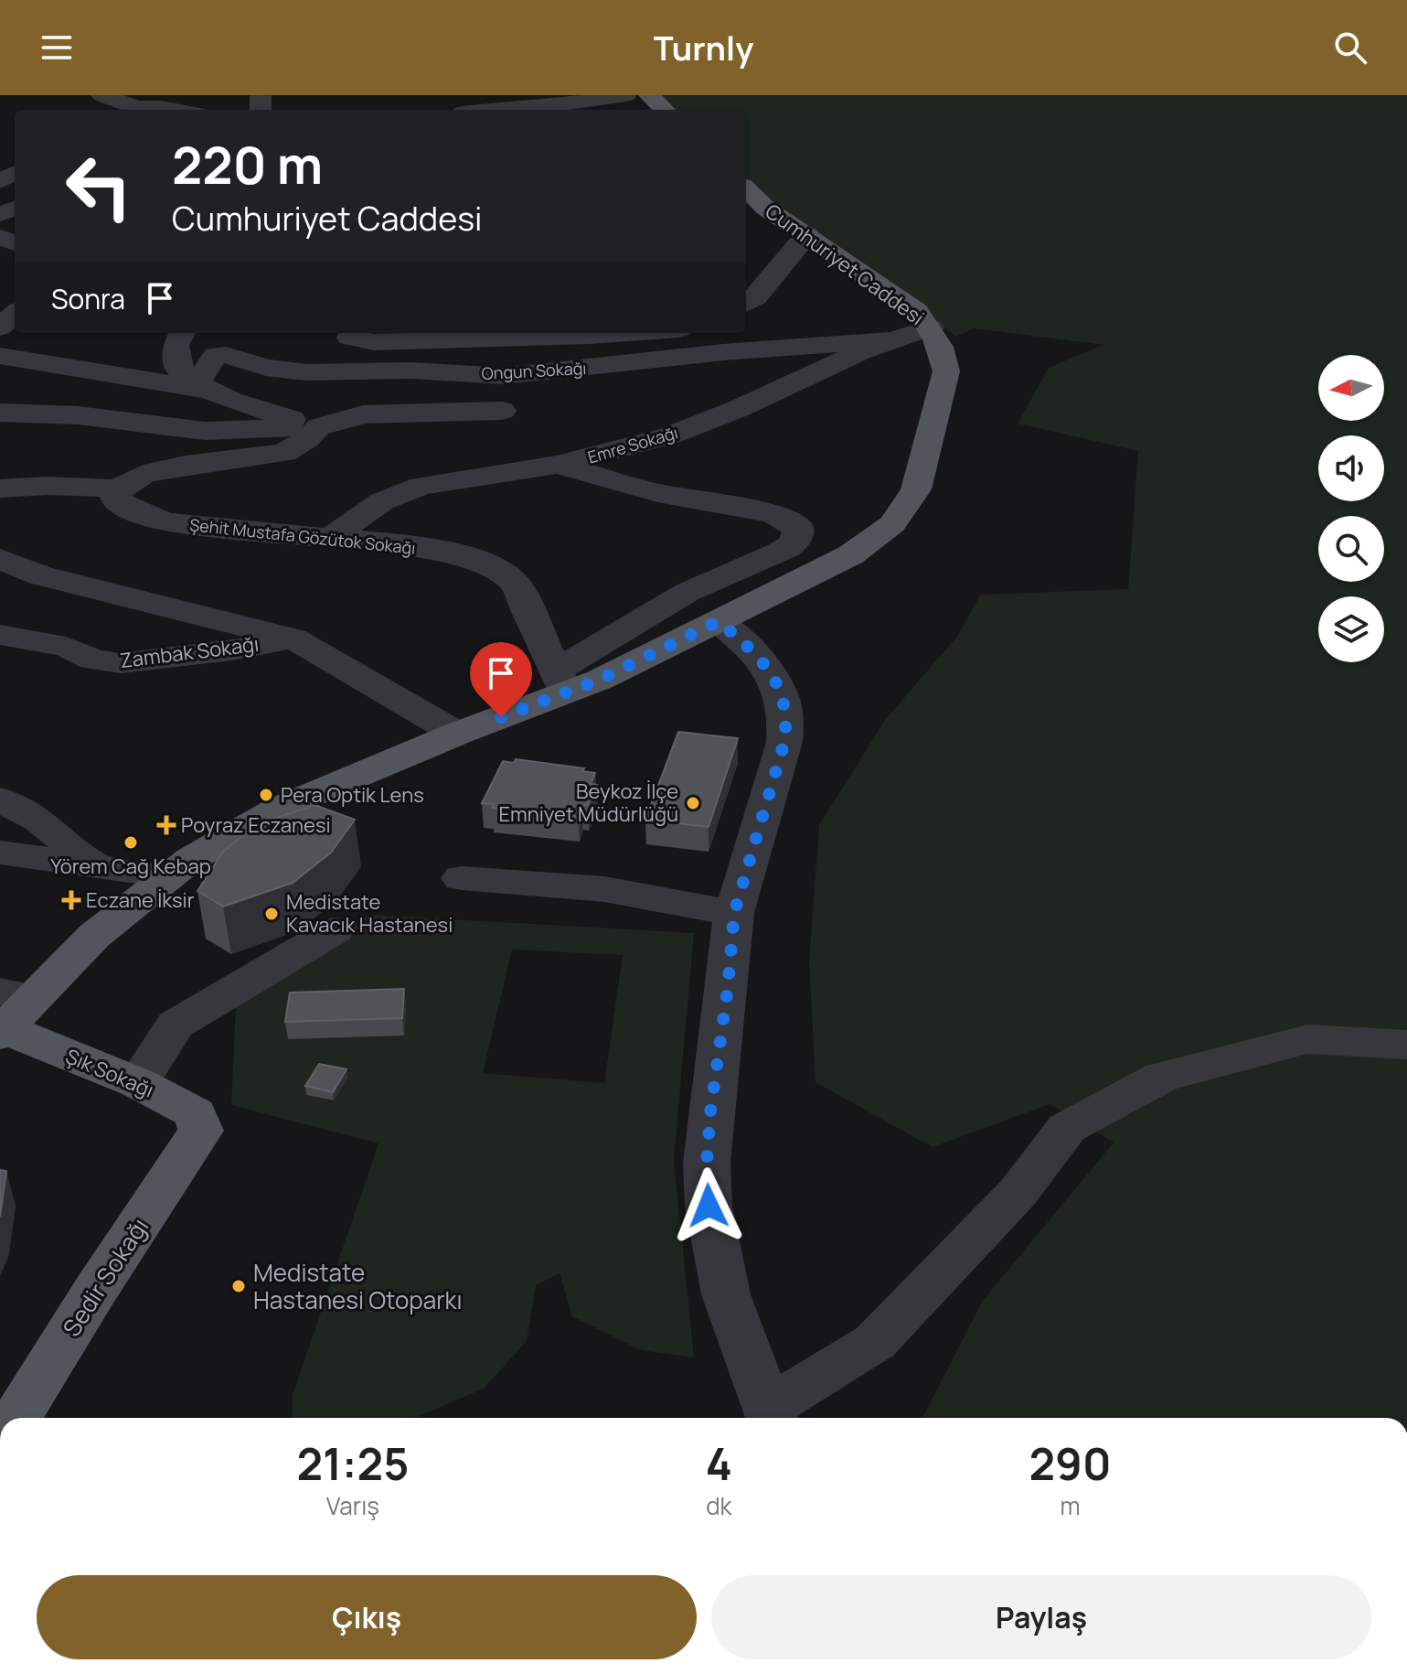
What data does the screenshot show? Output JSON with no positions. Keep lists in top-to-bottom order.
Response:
{
  "streets": {
    "main road": ["Cumhuriyet Caddesi", "Şık Sokağı", "Sedir Sokağı"],
    "street": [
      "Ongun Sokağı",
      "Emre Sokağı",
      "Şehit Mustafa Gözütok Sokağı",
      "Zambak Sokağı"
    ]
  },
  "crossings": [
    ["Cumhuriyet Caddesi", "Emre Sokağı"],
    ["Cumhuriyet Caddesi", "Şehit Mustafa Gözütok Sokağı"],
    ["Cumhuriyet Caddesi", "Şık Sokağı"],
    ["Ongun Sokağı", "Emre Sokağı"],
    ["Emre Sokağı", "Şehit Mustafa Gözütok Sokağı"],
    ["Şık Sokağı", "Sedir Sokağı"]
  ],
  "places": {
    "other": [
      "Pera Optik Lens",
      "Beykoz İlçe Emniyet Müdürlüğü",
      "Yörem Cağ Kebap",
      "Medistate Kavacık Hastanesi",
      "Medistate Hastanesi Otoparkı"
    ],
    "health": ["Poyraz Eczanesi", "Eczane İksir"]
  },
  "north": "left",
  "page": {
    "header": "Turnly",
    "turn": ["220 m", "Cumhuriyet Caddesi"],
    "then": "Sonra",
    "eta": [
      "21:25",
      "Varış",
      "4",
      "dk",
      "290",
      "m"
    ],
    "buttons": ["Çıkış", "Paylaş"]
  }
}
